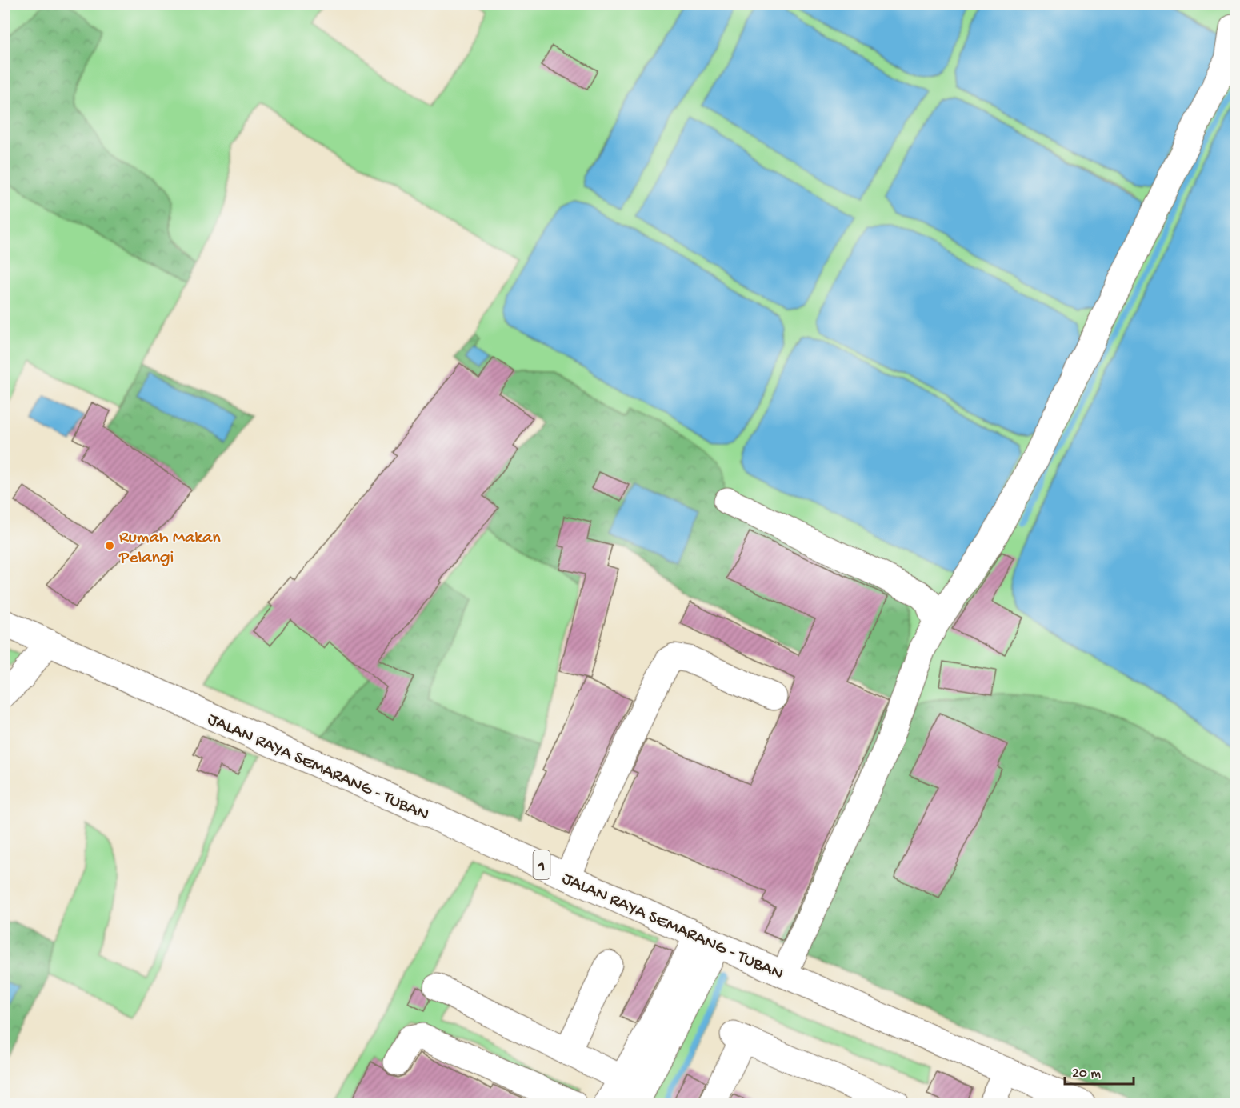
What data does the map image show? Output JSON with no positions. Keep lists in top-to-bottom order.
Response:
{
  "streets": {
    "main road": ["JALAN RAYA SEMARANG - TUBAN", "1"]
  },
  "places": ["Rumah Makan Pelangi"],
  "scale_bar": "20 m"
}
